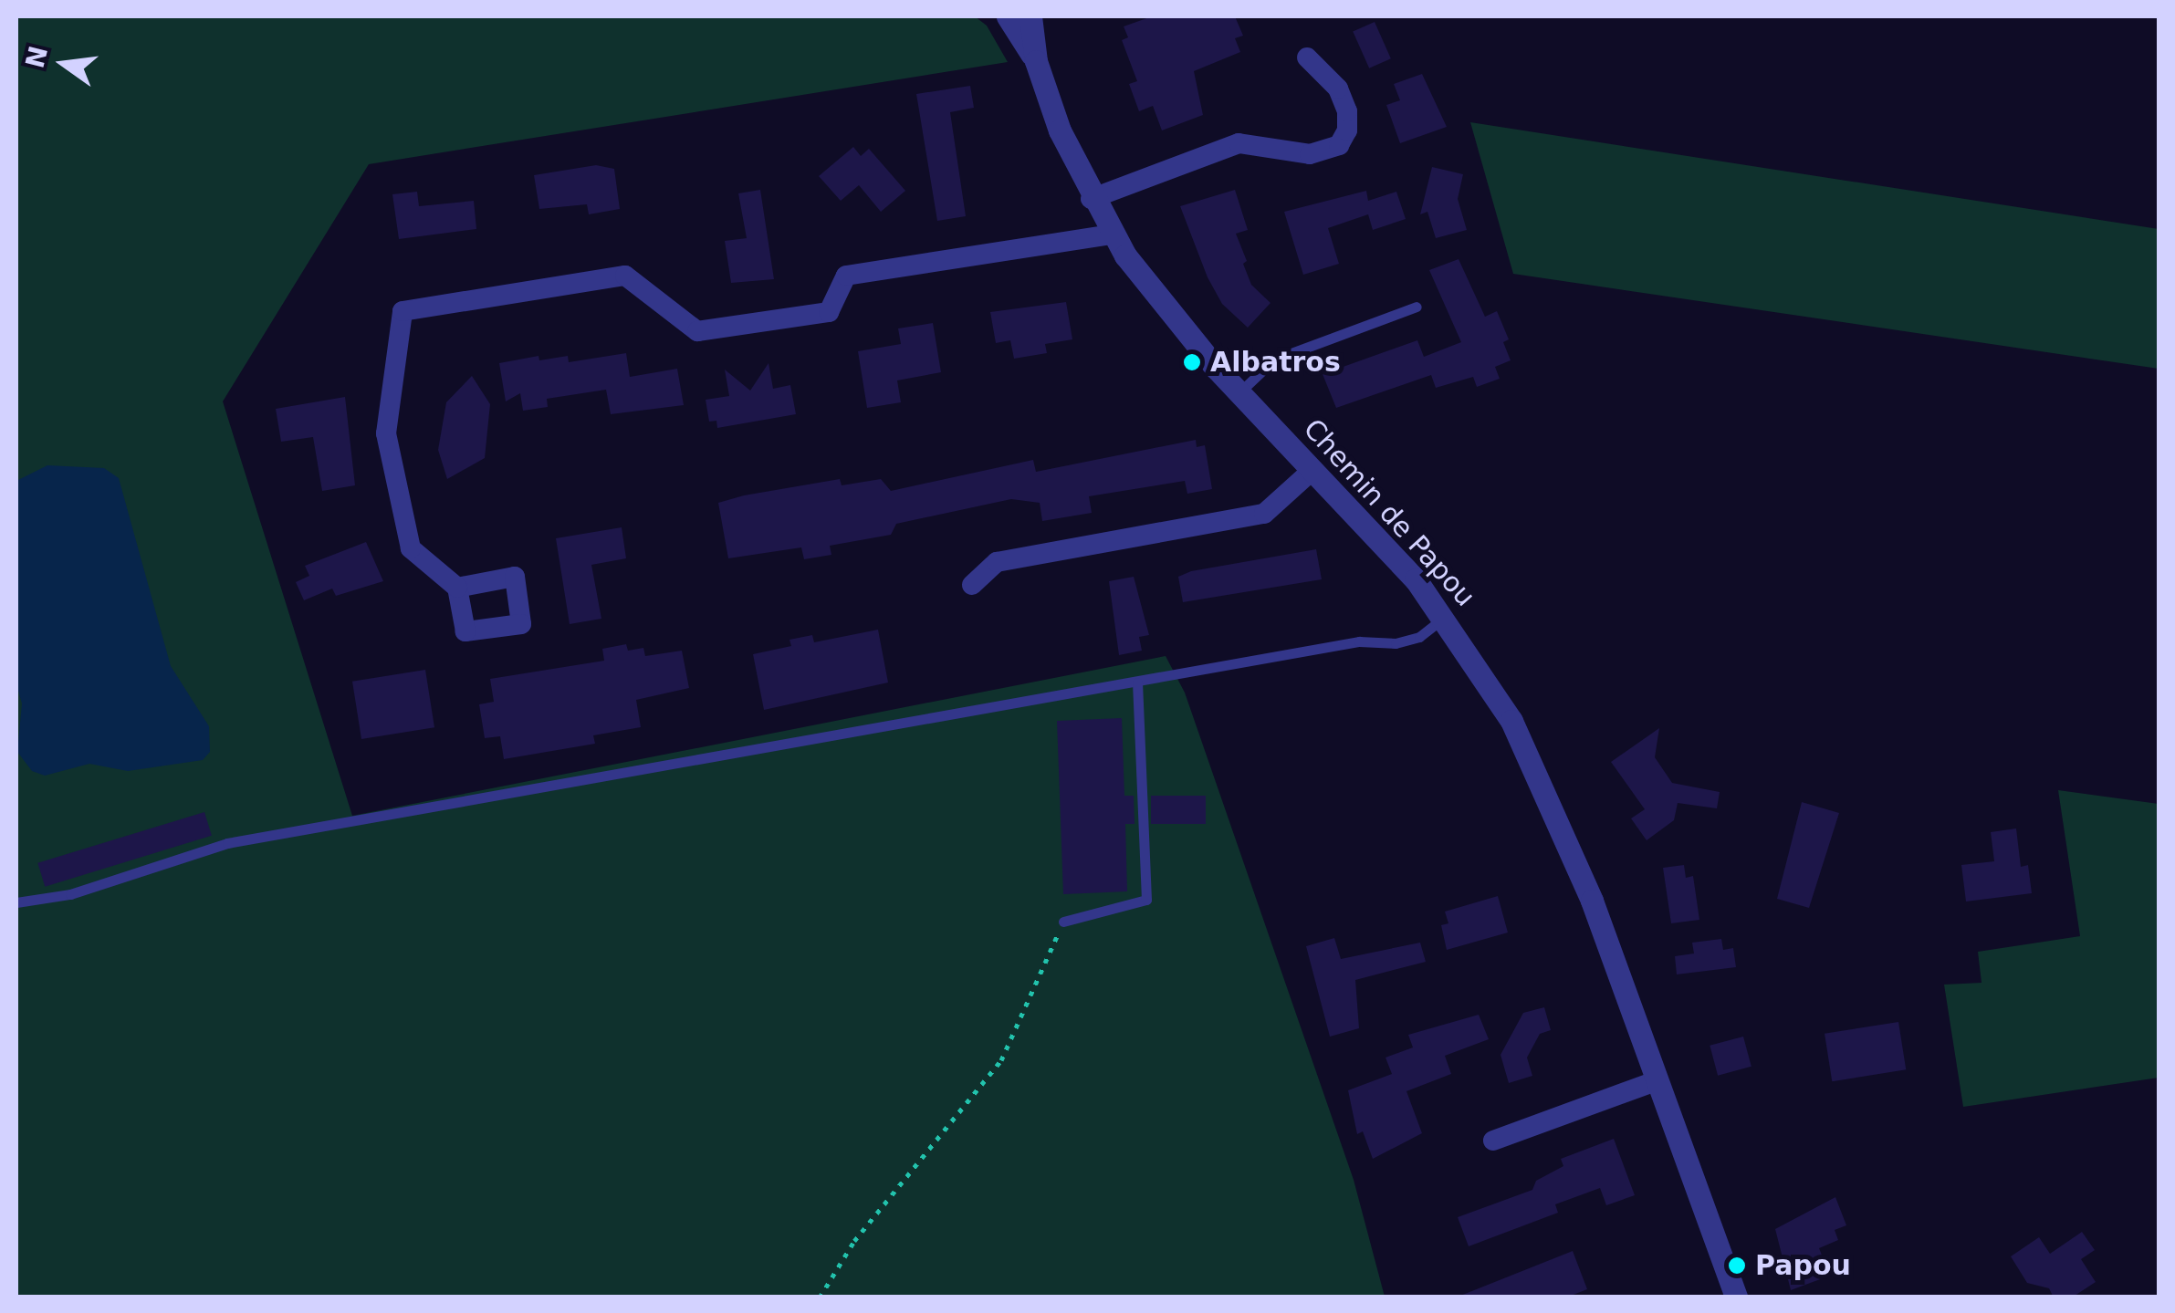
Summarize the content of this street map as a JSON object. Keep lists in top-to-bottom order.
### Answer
{
  "streets": {
    "street": ["Chemin de Papou"]
  },
  "places": ["Albatros", "Papou"],
  "north": "left"
}
